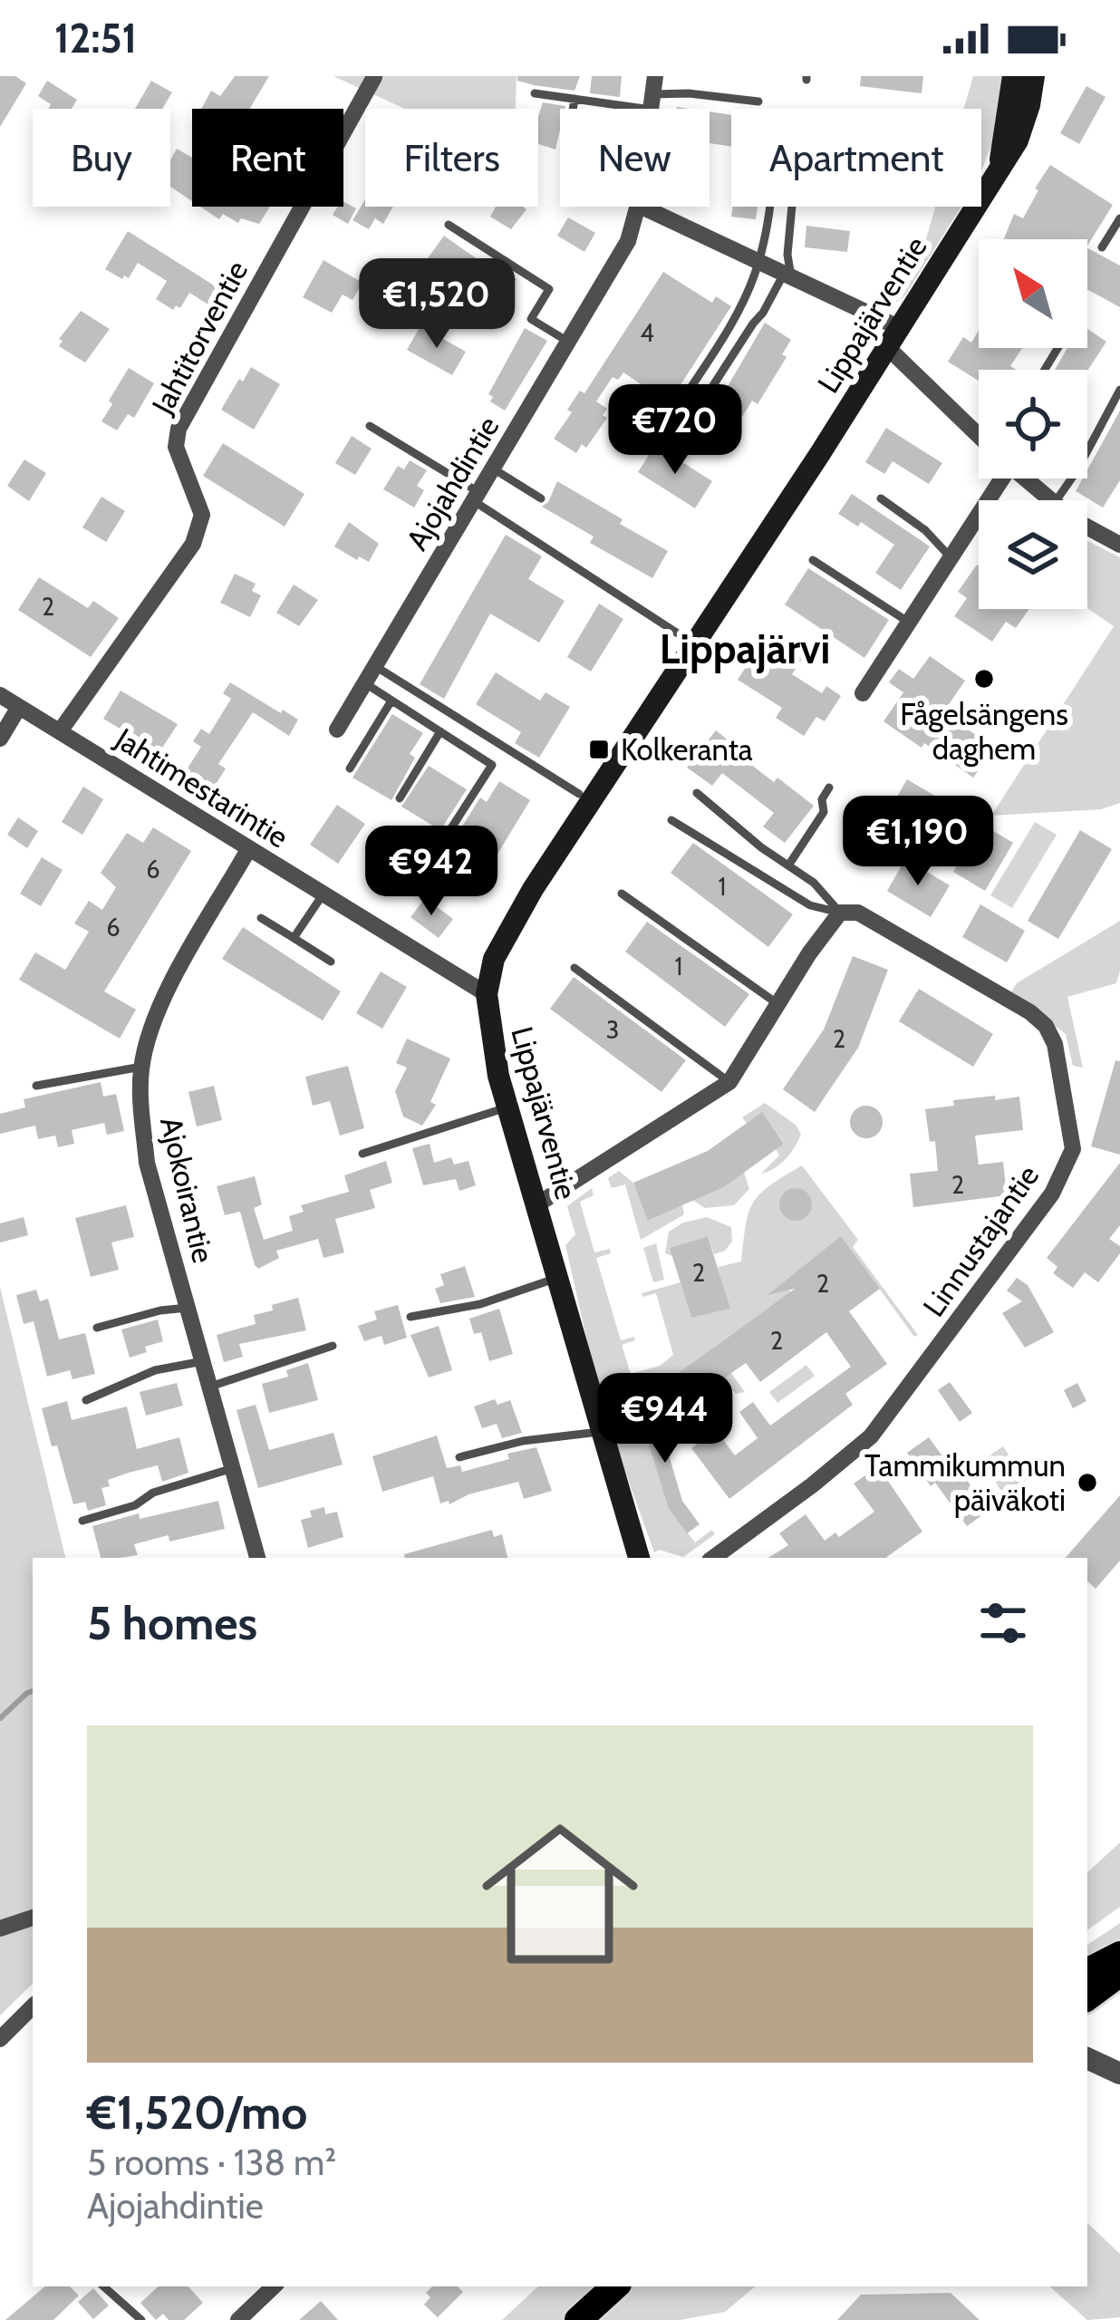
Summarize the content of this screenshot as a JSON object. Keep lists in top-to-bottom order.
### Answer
{
  "streets": {
    "main road": ["Lippajärventie"],
    "street": [
      "Jahtitorventie",
      "Ajojahdintie",
      "Jahtimestarintie",
      "Ajokoirantie",
      "Linnustajantie"
    ]
  },
  "crossings": [
    ["Lippajärventie", "Jahtimestarintie"],
    ["Jahtitorventie", "Jahtimestarintie"],
    ["Jahtimestarintie", "Ajokoirantie"]
  ],
  "districts": ["Lippajärvi"],
  "places": {
    "other": ["Fågelsängens daghem", "Tammikummun päiväkoti"],
    "transit": ["Kolkeranta"]
  },
  "house_numbers": [
    "4",
    "2",
    "6",
    "1",
    "6",
    "1",
    "3",
    "2",
    "2",
    "2",
    "2",
    "2"
  ],
  "north": "top left",
  "page": {
    "status": "12:51",
    "chip": [
      "Buy",
      "Rent",
      "Filters",
      "New",
      "Apartment"
    ],
    "price": [
      "€1,520",
      "€720",
      "€1,190",
      "€942",
      "€944"
    ],
    "heading": "5 homes",
    "list": [
      {
        "name": "€1,520/mo",
        "note": "5 rooms · 138 m² · Ajojahdintie"
      }
    ]
  }
}
